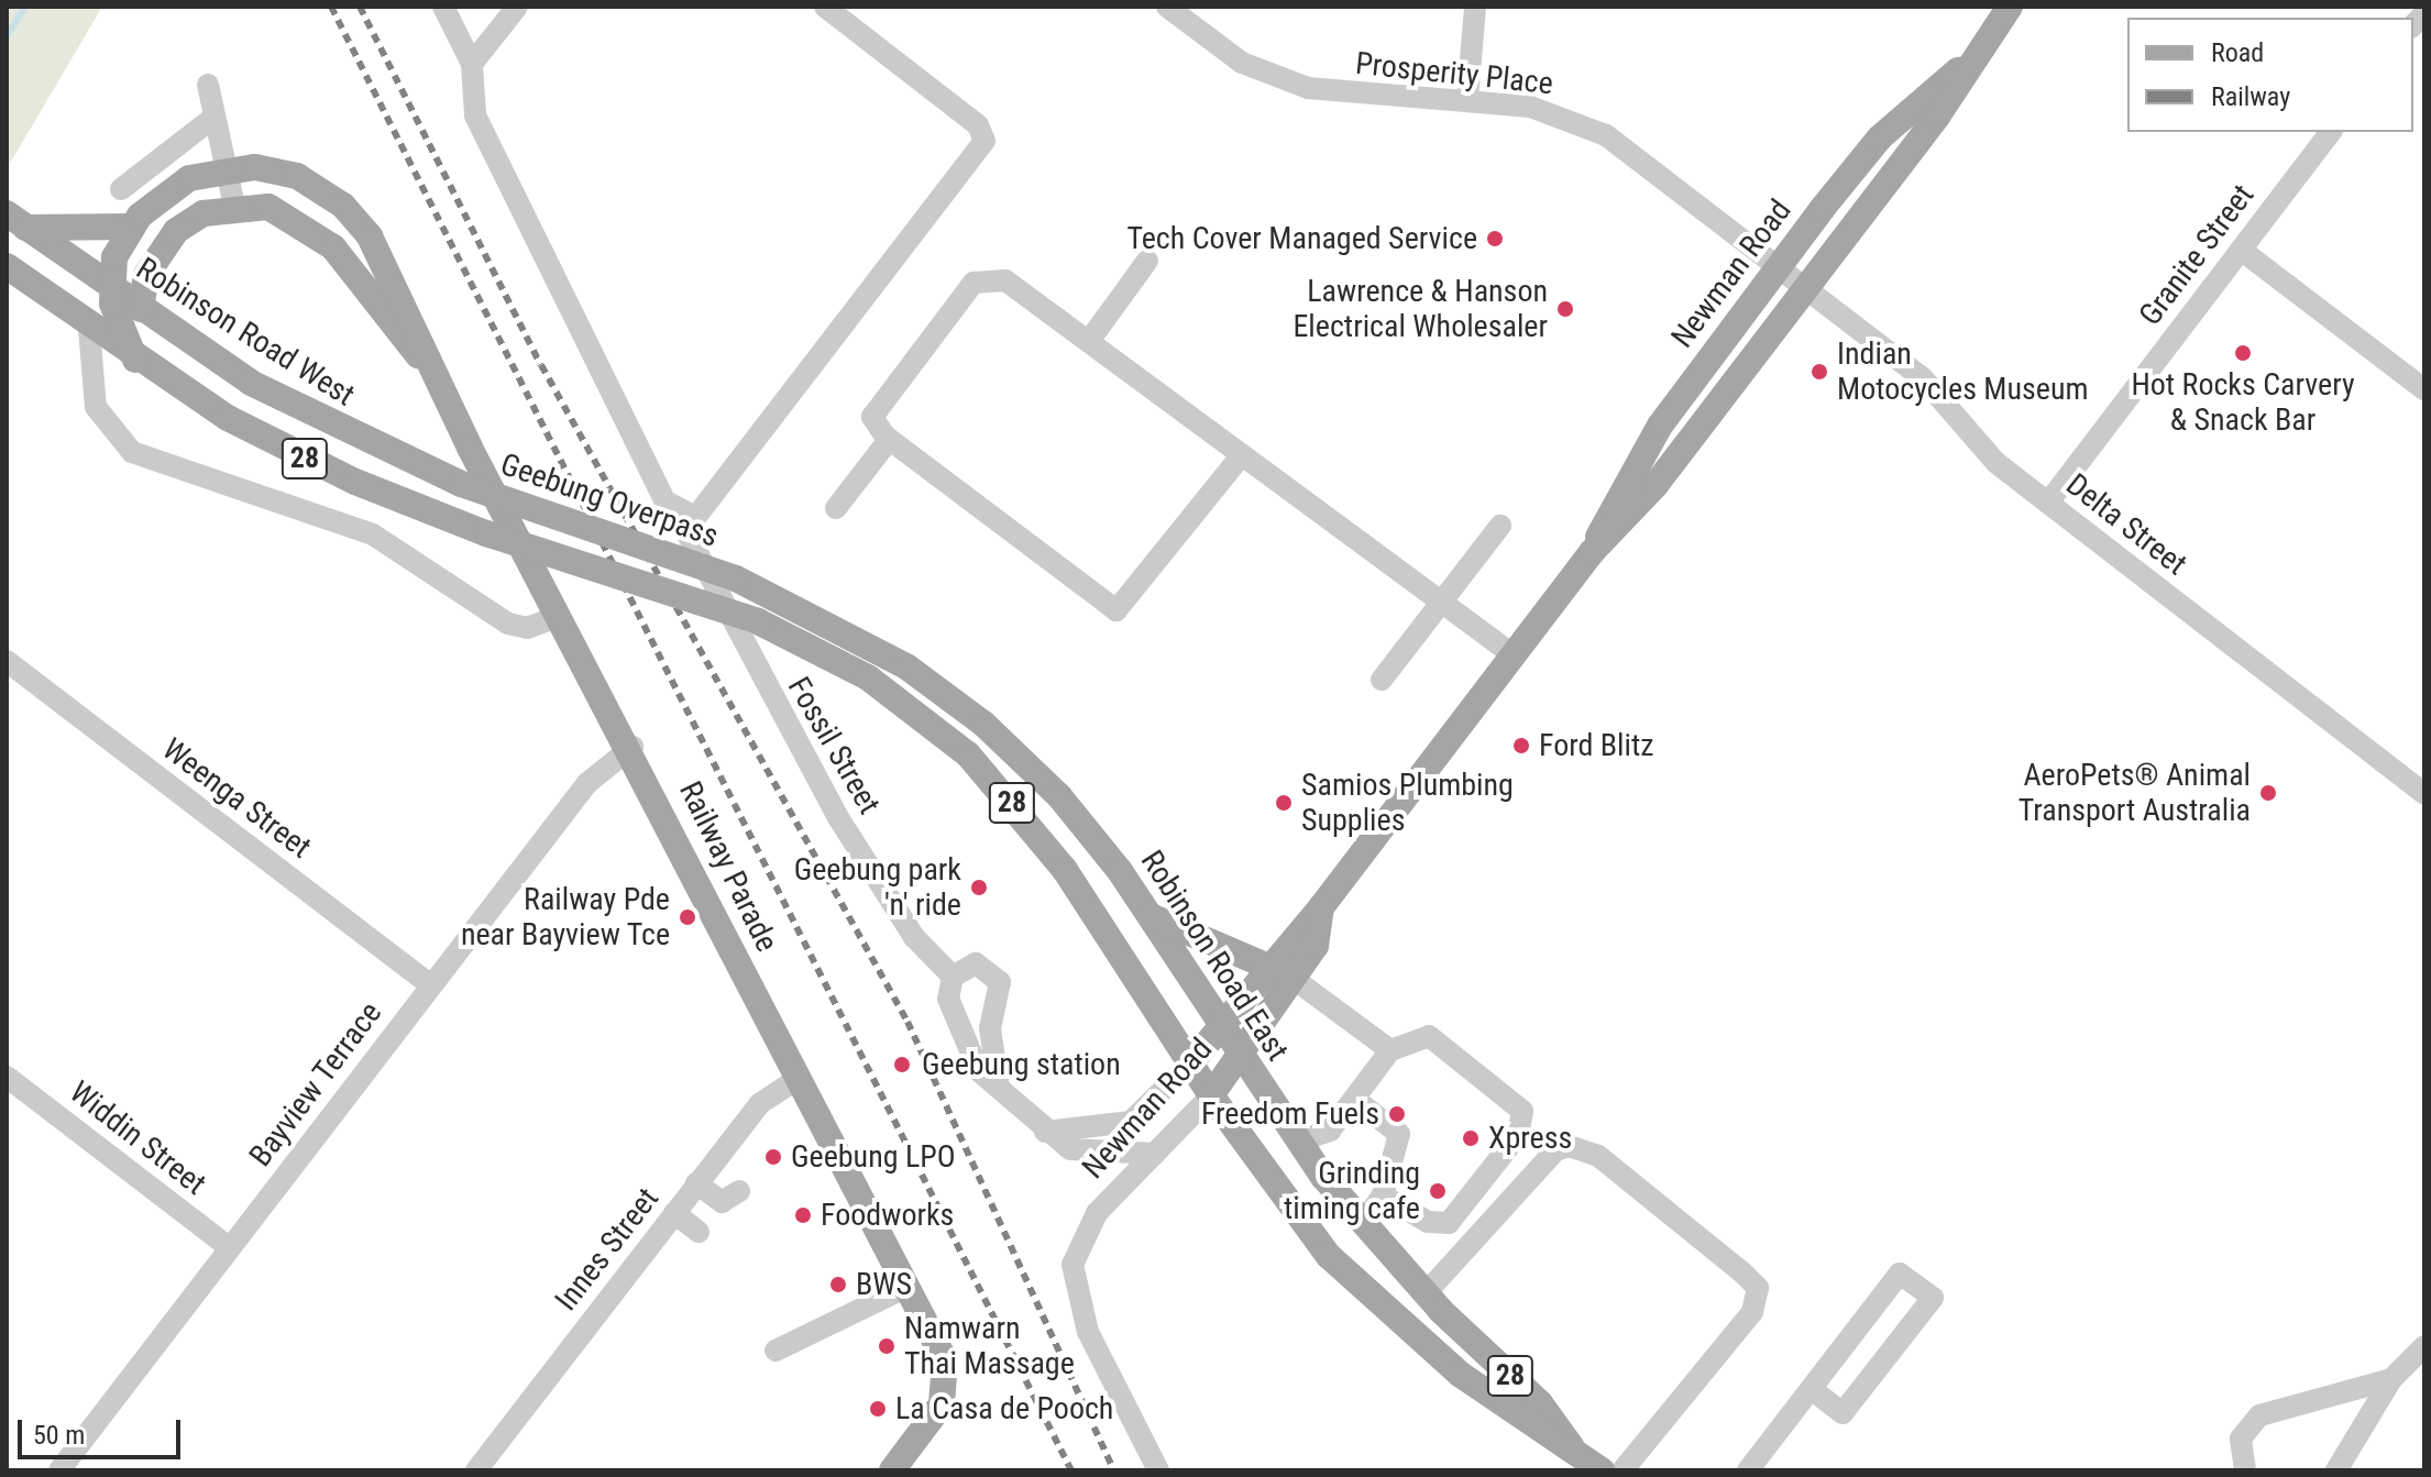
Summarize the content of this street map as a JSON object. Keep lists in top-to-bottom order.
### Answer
{
  "streets": {
    "main road": [
      "Newman Road",
      "Robinson Road West",
      "28",
      "Geebung Overpass",
      "Railway Parade",
      "Robinson Road East"
    ],
    "street": [
      "Prosperity Place",
      "Granite Street",
      "Delta Street",
      "Fossil Street",
      "Weenga Street",
      "Bayview Terrace",
      "Widdin Street",
      "Innes Street"
    ]
  },
  "crossings": [
    ["Prosperity Place", "Newman Road"],
    ["Prosperity Place", "Delta Street"],
    ["Granite Street", "Delta Street"],
    ["Newman Road", "Delta Street"],
    ["Newman Road", "Robinson Road East"],
    ["Robinson Road West", "Geebung Overpass"],
    ["Robinson Road West", "Railway Parade"],
    ["28", "Robinson Road East"],
    ["Geebung Overpass", "Robinson Road East"],
    ["Weenga Street", "Bayview Terrace"],
    ["Railway Parade", "Bayview Terrace"],
    ["Railway Parade", "Innes Street"],
    ["Bayview Terrace", "Widdin Street"]
  ],
  "places": [
    "Tech Cover Managed Service",
    "Lawrence & Hanson Electrical Wholesaler",
    "Hot Rocks Carvery & Snack Bar",
    "Indian Motocycles Museum",
    "Ford Blitz",
    "AeroPets® Animal Transport Australia",
    "Samios Plumbing Supplies",
    "Geebung park 'n' ride",
    "Railway Pde near Bayview Tce",
    "Geebung station",
    "Freedom Fuels",
    "Xpress",
    "Geebung LPO",
    "Grinding timing cafe",
    "Foodworks",
    "BWS",
    "Namwarn Thai Massage",
    "La Casa de Pooch"
  ],
  "legend": ["Road", "Railway"],
  "scale_bar": "50 m"
}
